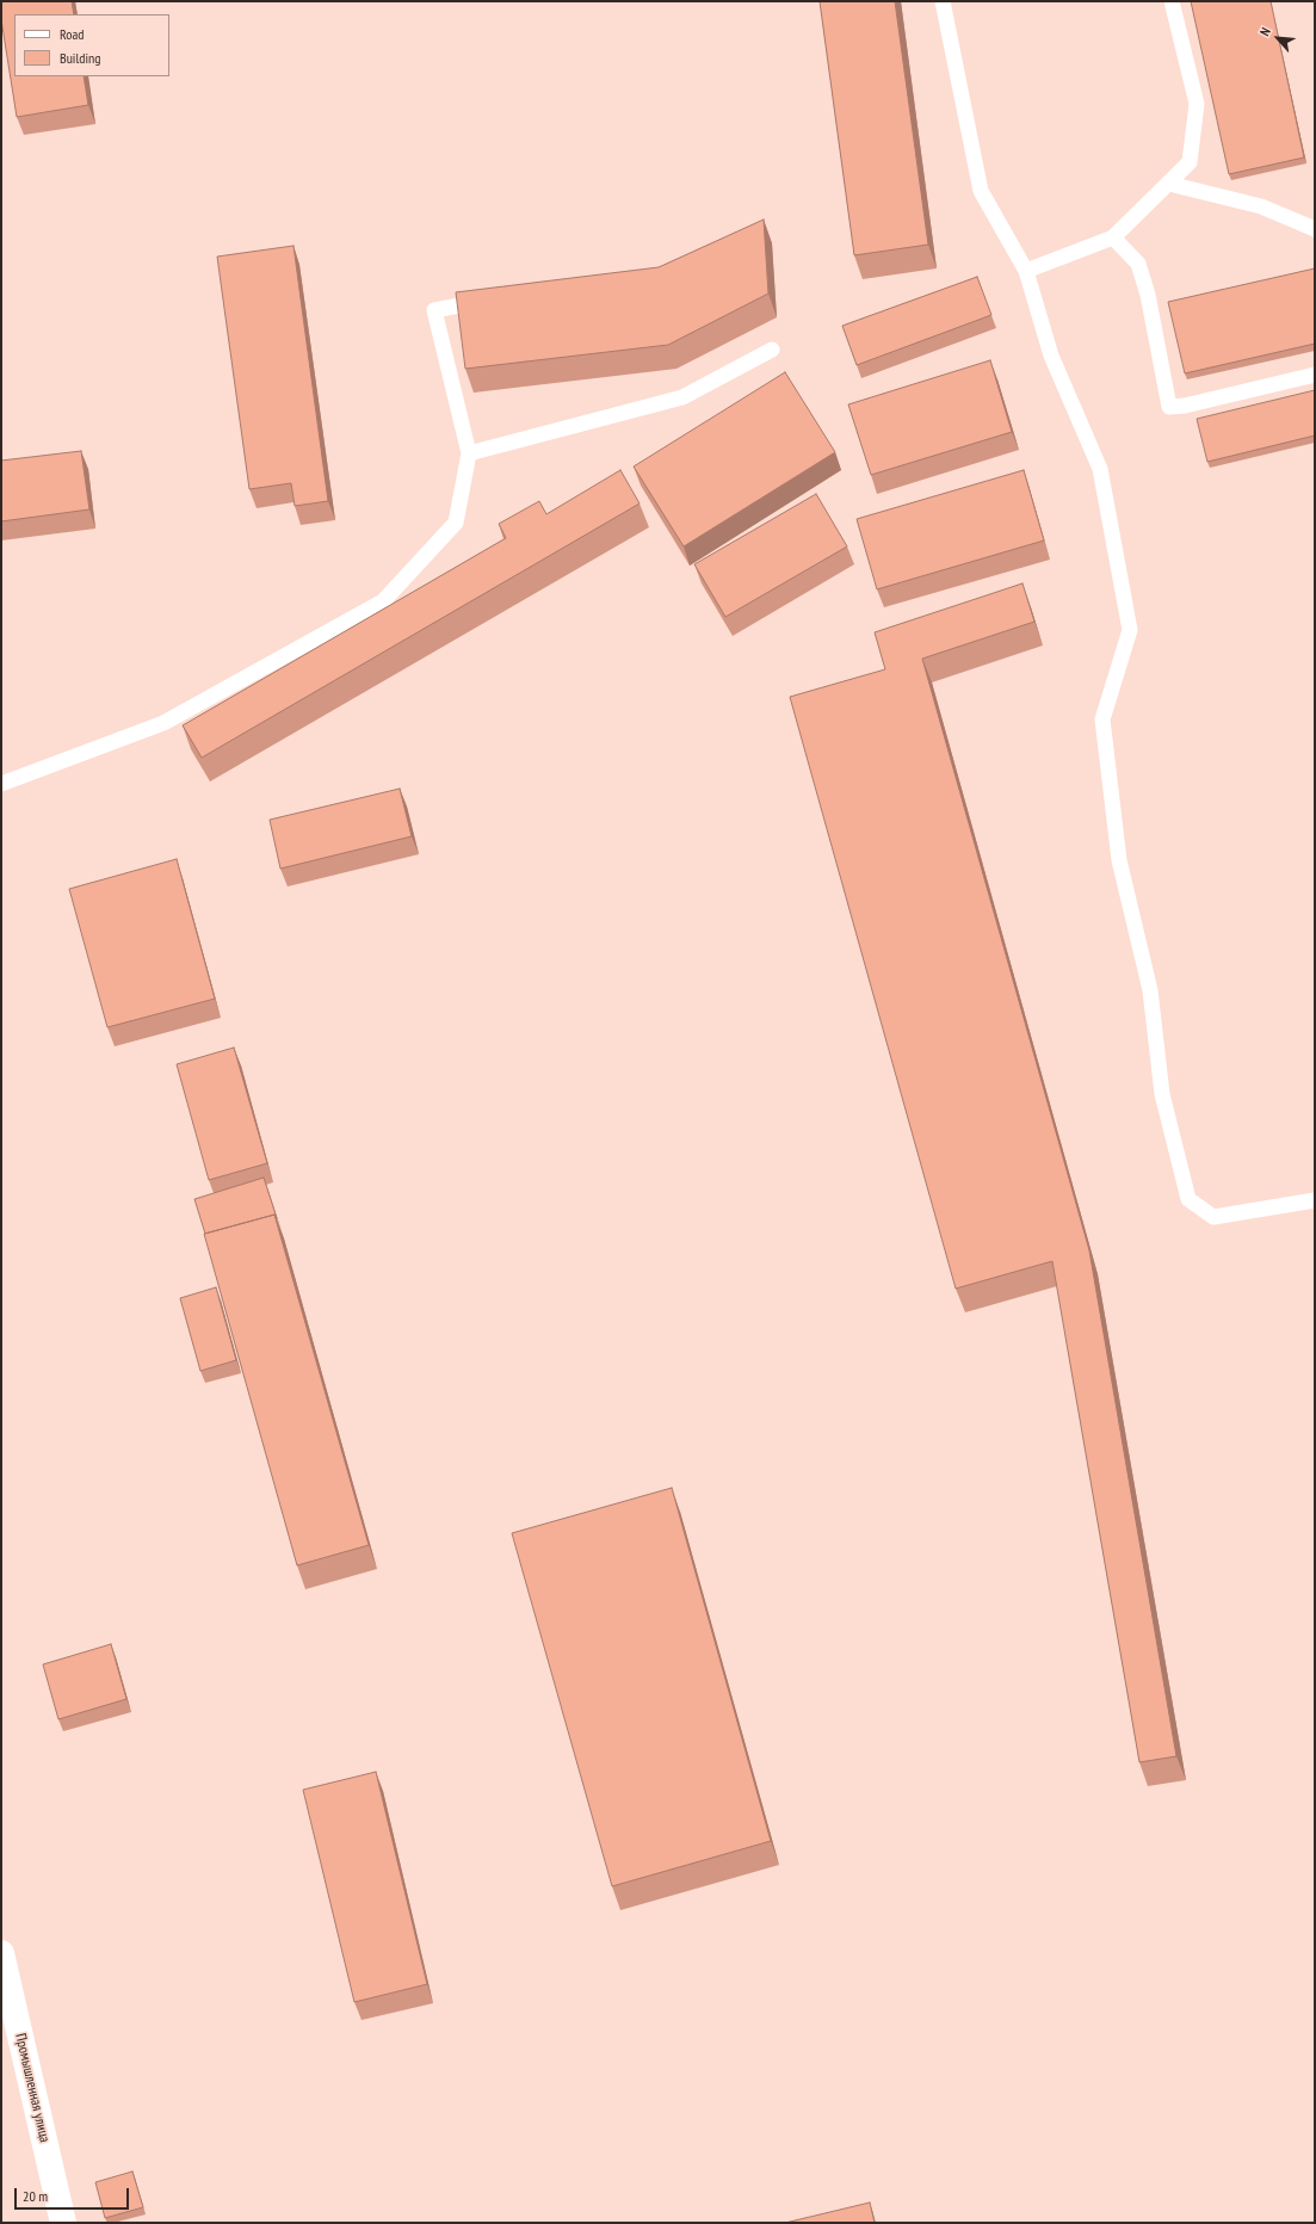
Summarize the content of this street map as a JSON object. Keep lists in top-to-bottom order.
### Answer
{
  "streets": {
    "street": ["Промышленная улица"]
  },
  "legend": ["Road", "Building"],
  "scale_bar": "20 m",
  "north": "top left"
}
